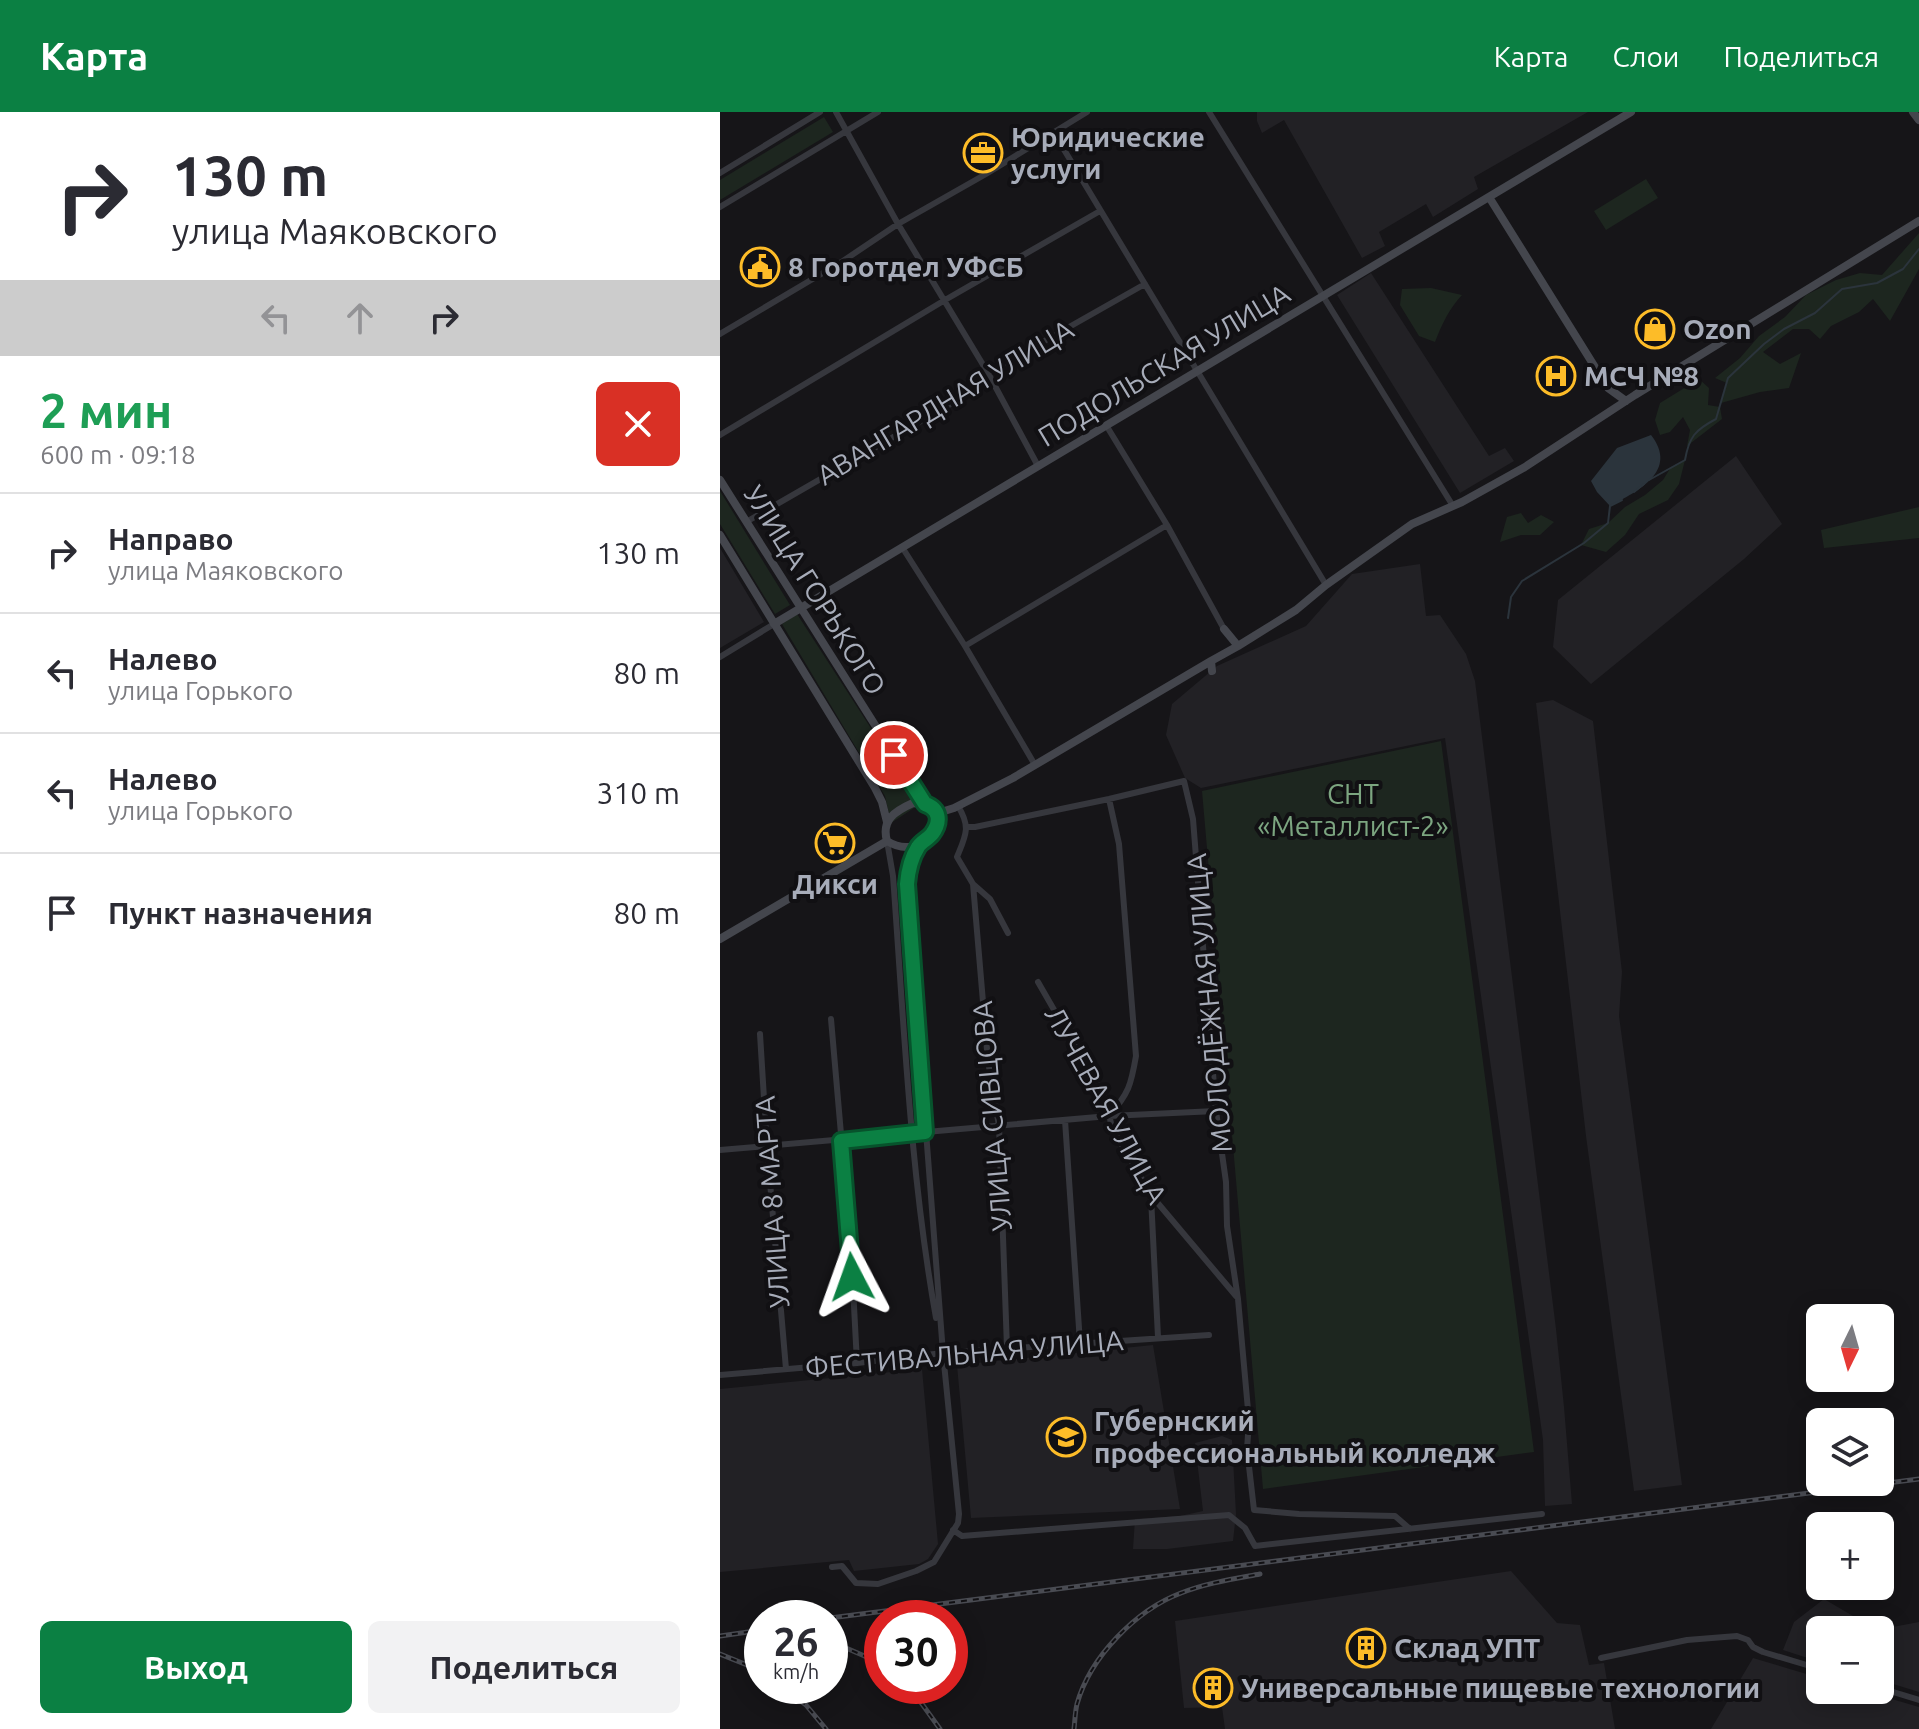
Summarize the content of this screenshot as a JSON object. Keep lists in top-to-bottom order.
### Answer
{
  "streets": {
    "street": [
      "ПОДОЛЬСКАЯ УЛИЦА",
      "АВАНГАРДНАЯ УЛИЦА",
      "УЛИЦА ГОРЬКОГО",
      "МОЛОДЁЖНАЯ УЛИЦА",
      "ЛУЧЕВАЯ УЛИЦА",
      "УЛИЦА СИВЦОВА",
      "УЛИЦА 8 МАРТА",
      "ФЕСТИВАЛЬНАЯ УЛИЦА"
    ]
  },
  "crossings": [
    ["ПОДОЛЬСКАЯ УЛИЦА", "УЛИЦА ГОРЬКОГО"],
    ["АВАНГАРДНАЯ УЛИЦА", "УЛИЦА ГОРЬКОГО"],
    ["МОЛОДЁЖНАЯ УЛИЦА", "ЛУЧЕВАЯ УЛИЦА"],
    ["УЛИЦА СИВЦОВА", "ФЕСТИВАЛЬНАЯ УЛИЦА"],
    ["УЛИЦА 8 МАРТА", "ФЕСТИВАЛЬНАЯ УЛИЦА"]
  ],
  "parks": ["СНТ «Металлист-2»"],
  "places": {
    "office": ["Юридические услуги"],
    "public building": ["8 Горотдел УФСБ"],
    "shop": ["Ozon"],
    "hospital": ["МСЧ №8"],
    "supermarket": ["Дикси"],
    "school or university": ["Губернский профессиональный колледж"],
    "building": ["Склад УПТ", "Универсальные пищевые технологии"]
  },
  "north": "bottom",
  "page": {
    "header": "Карта",
    "nav": ["Карта", "Слои", "Поделиться"],
    "turn": ["130 m", "улица Маяковского"],
    "heading": ["2 мин", "600 m · 09:18"],
    "list": [
      {
        "name": "Направо",
        "note": "улица Маяковского",
        "value": "130 m"
      },
      {
        "name": "Налево",
        "note": "улица Горького",
        "value": "80 m"
      },
      {
        "name": "Налево",
        "note": "улица Горького",
        "value": "310 m"
      },
      {
        "name": "Пункт назначения",
        "value": "80 m"
      }
    ],
    "map_buttons": ["+", "−"],
    "speed": "26 km/h",
    "limit": "30",
    "buttons": ["Выход", "Поделиться"]
  }
}
